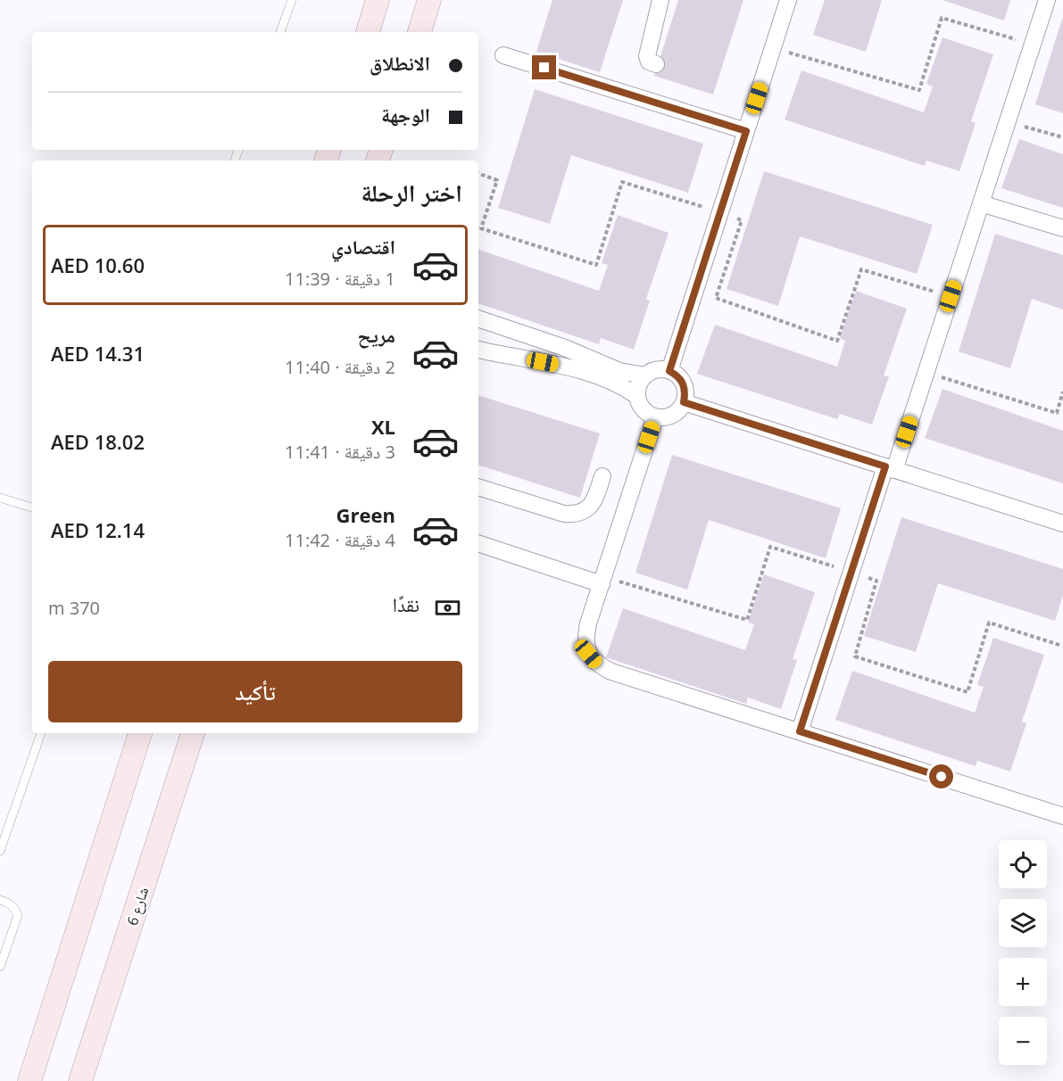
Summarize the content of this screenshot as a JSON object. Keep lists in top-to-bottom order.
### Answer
{
  "streets": {
    "main road": ["شارع 6"]
  },
  "page": {
    "banner": ["الانطلاق", "الوجهة"],
    "heading": "اختر الرحلة",
    "list": [
      {
        "name": "اقتصادي",
        "note": "1 دقيقة · 11:39",
        "value": "AED 10.60"
      },
      {
        "name": "مريح",
        "note": "2 دقيقة · 11:40",
        "value": "AED 14.31"
      },
      {
        "name": "XL",
        "note": "3 دقيقة · 11:41",
        "value": "AED 18.02"
      },
      {
        "name": "Green",
        "note": "4 دقيقة · 11:42",
        "value": "AED 12.14"
      }
    ],
    "pay": ["نقدًا", "370 m"],
    "buttons": "تأكيد",
    "map_buttons": ["+", "−"]
  }
}
